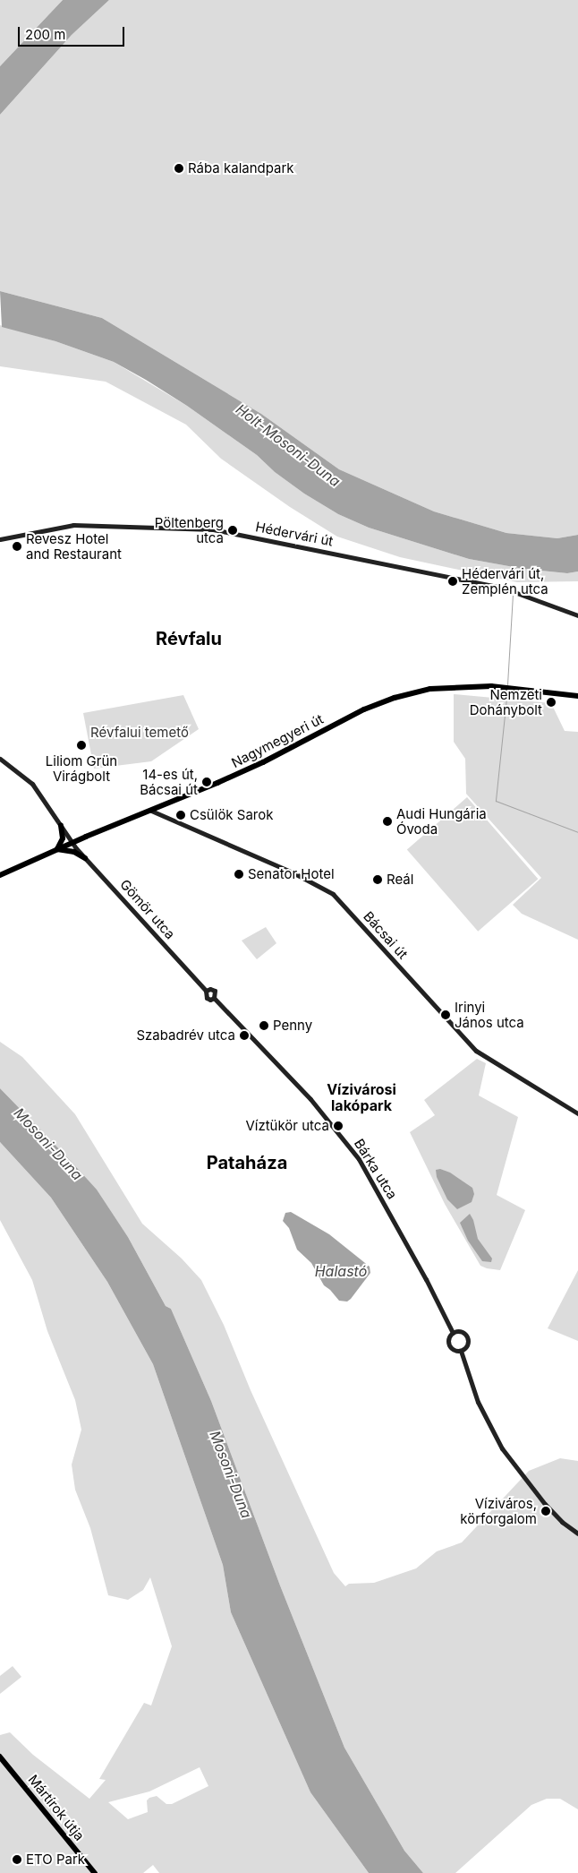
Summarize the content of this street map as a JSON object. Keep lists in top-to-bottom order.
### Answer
{
  "streets": {
    "main road": ["Nagymegyeri út", "Mártírok útja"],
    "street": [
      "Hédervári út",
      "Gömör utca",
      "Bácsai út",
      "Bárka utca"
    ]
  },
  "crossings": [
    ["Nagymegyeri út", "Gömör utca"],
    ["Nagymegyeri út", "Bácsai út"],
    ["Gömör utca", "Bárka utca"]
  ],
  "districts": ["Révfalu", "Vízivárosi lakópark", "Pataháza"],
  "water": ["Holt-Mosoni-Duna", "Mosoni-Duna", "Halastó"],
  "parks": ["Révfalui temető"],
  "places": [
    "Rába kalandpark",
    "Pöltenberg utca",
    "Revesz Hotel and Restaurant",
    "Hédervári út, Zemplén utca",
    "Nemzeti Dohánybolt",
    "Liliom Grün Virágbolt",
    "14-es út, Bácsai út",
    "Csülök Sarok",
    "Audi Hungária Óvoda",
    "Senator Hotel",
    "Reál",
    "Irinyi János utca",
    "Penny",
    "Szabadrév utca",
    "Víztükör utca",
    "Víziváros, körforgalom",
    "ETO Park"
  ],
  "scale_bar": "200 m"
}
